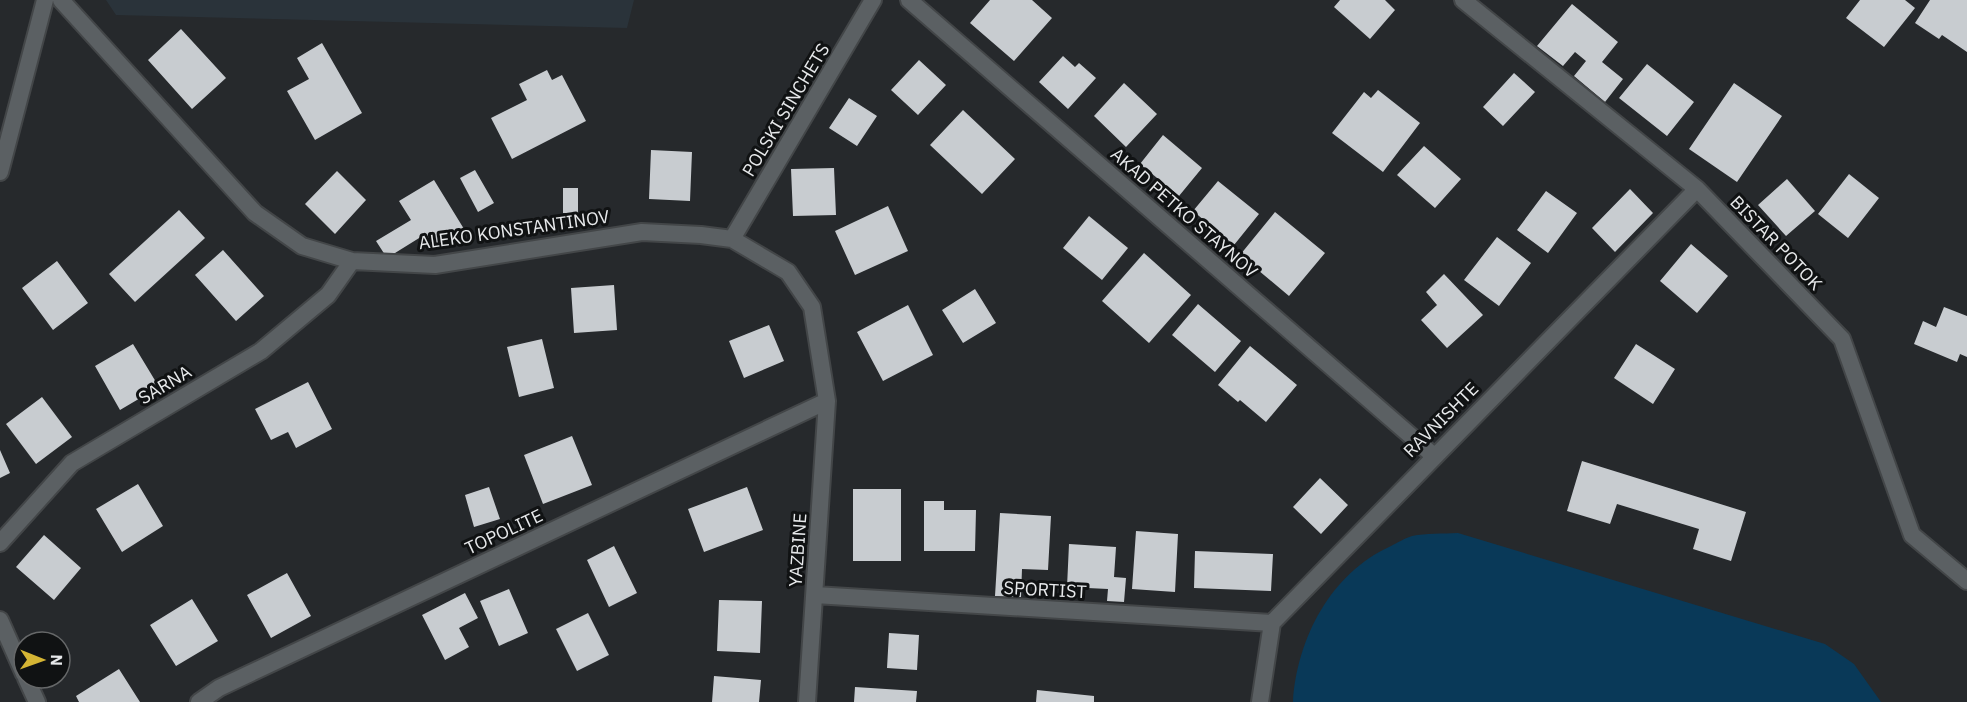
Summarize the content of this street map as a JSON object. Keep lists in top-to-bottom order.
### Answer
{
  "streets": {
    "street": [
      "POLSKI SINCHETS",
      "AKAD PETKO STAYNOV",
      "ALEKO KONSTANTINOV",
      "BISTAR POTOK",
      "SARNA",
      "RAVNISHTE",
      "TOPOLITE",
      "YAZBINE",
      "SPORTIST"
    ]
  },
  "crossings": [
    ["POLSKI SINCHETS", "ALEKO KONSTANTINOV"],
    ["AKAD PETKO STAYNOV", "RAVNISHTE"],
    ["ALEKO KONSTANTINOV", "SARNA"],
    ["ALEKO KONSTANTINOV", "TOPOLITE"],
    ["ALEKO KONSTANTINOV", "YAZBINE"],
    ["BISTAR POTOK", "RAVNISHTE"],
    ["RAVNISHTE", "SPORTIST"],
    ["TOPOLITE", "YAZBINE"],
    ["YAZBINE", "SPORTIST"]
  ],
  "north": "right"
}
